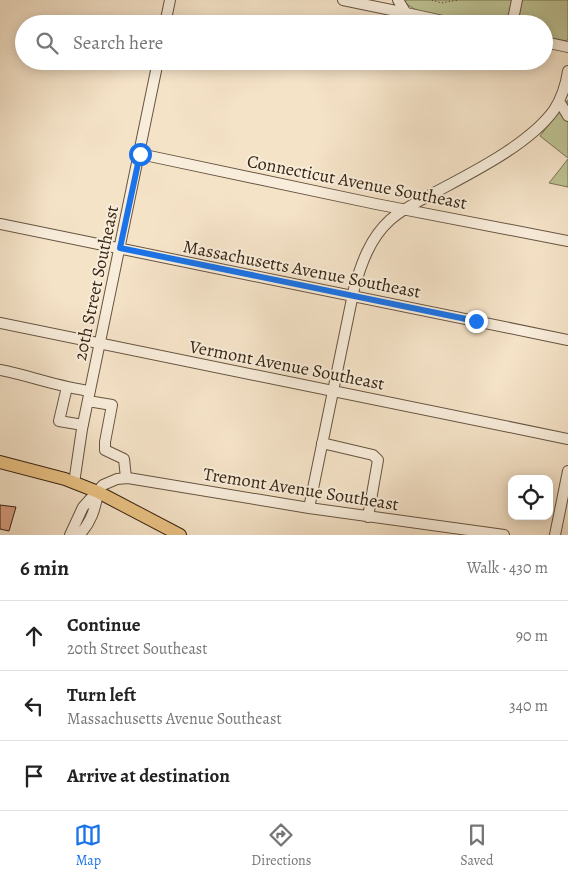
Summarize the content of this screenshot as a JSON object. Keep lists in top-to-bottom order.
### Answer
{
  "streets": {
    "street": [
      "Connecticut Avenue Southeast",
      "Massachusetts Avenue Southeast",
      "20th Street Southeast",
      "Vermont Avenue Southeast",
      "Tremont Avenue Southeast"
    ]
  },
  "crossings": [
    ["Connecticut Avenue Southeast", "20th Street Southeast"],
    ["Massachusetts Avenue Southeast", "20th Street Southeast"],
    ["20th Street Southeast", "Vermont Avenue Southeast"]
  ],
  "page": {
    "search": "Search here",
    "heading": ["6 min", "Walk · 430 m"],
    "list": [
      ["Continue", "20th Street Southeast", "90 m"],
      ["Turn left", "Massachusetts Avenue Southeast", "340 m"],
      "Arrive at destination"
    ],
    "nav": ["Map", "Directions", "Saved"]
  }
}
